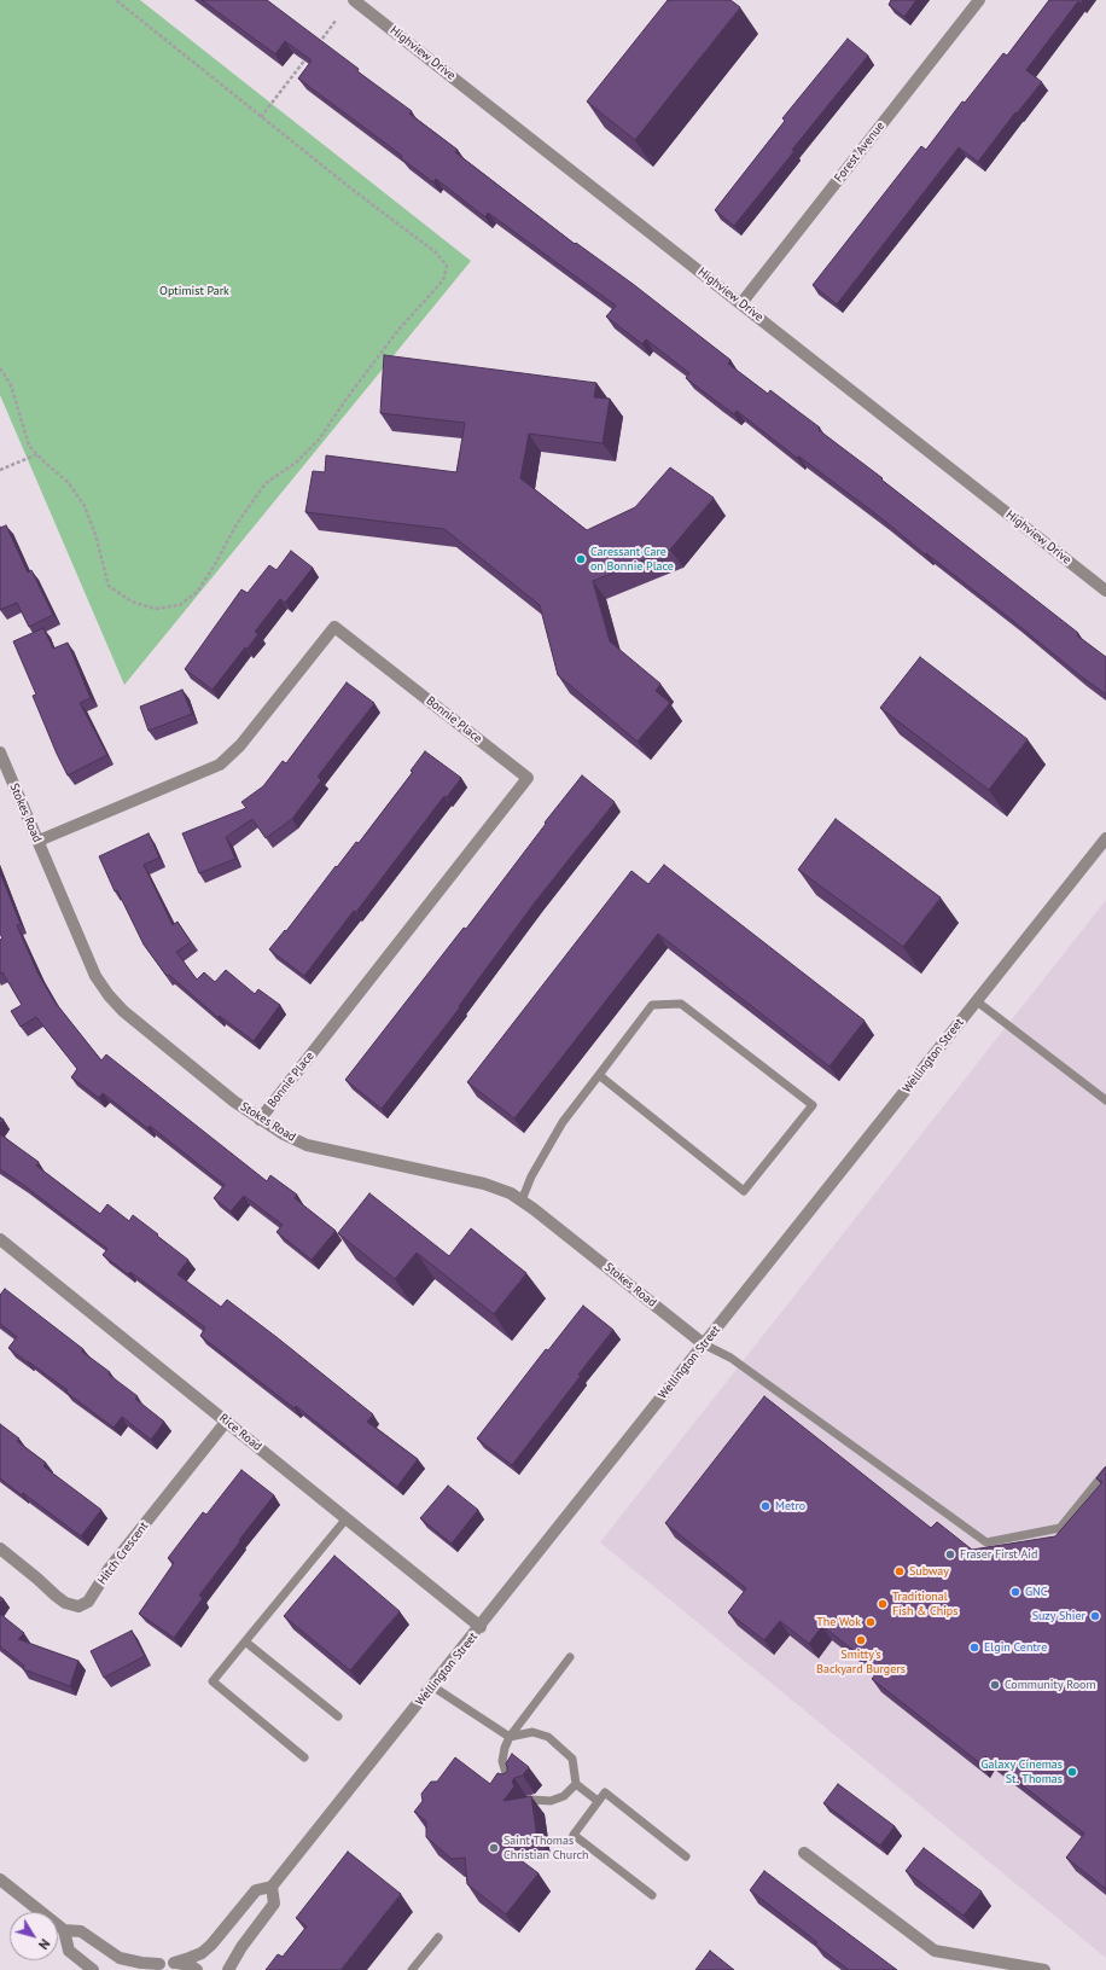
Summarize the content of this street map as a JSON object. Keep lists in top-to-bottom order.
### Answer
{
  "streets": {
    "street": [
      "Highview Drive",
      "Forest Avenue",
      "Bonnie Place",
      "Stokes Road",
      "Wellington Street",
      "Rice Road",
      "Hitch Crescent"
    ]
  },
  "crossings": [
    ["Highview Drive", "Forest Avenue"],
    ["Bonnie Place", "Stokes Road"],
    ["Stokes Road", "Wellington Street"],
    ["Wellington Street", "Rice Road"],
    ["Rice Road", "Hitch Crescent"]
  ],
  "parks": ["Optimist Park"],
  "places": [
    "Caressant Care on Bonnie Place",
    "Metro",
    "Fraser First Aid",
    "Subway",
    "GNC",
    "Traditional Fish & Chips",
    "Suzy Shier",
    "The Wok",
    "Smitty's Backyard Burgers",
    "Elgin Centre",
    "Community Room",
    "Galaxy Cinemas St. Thomas",
    "Saint Thomas Christian Church"
  ],
  "north": "bottom right"
}
